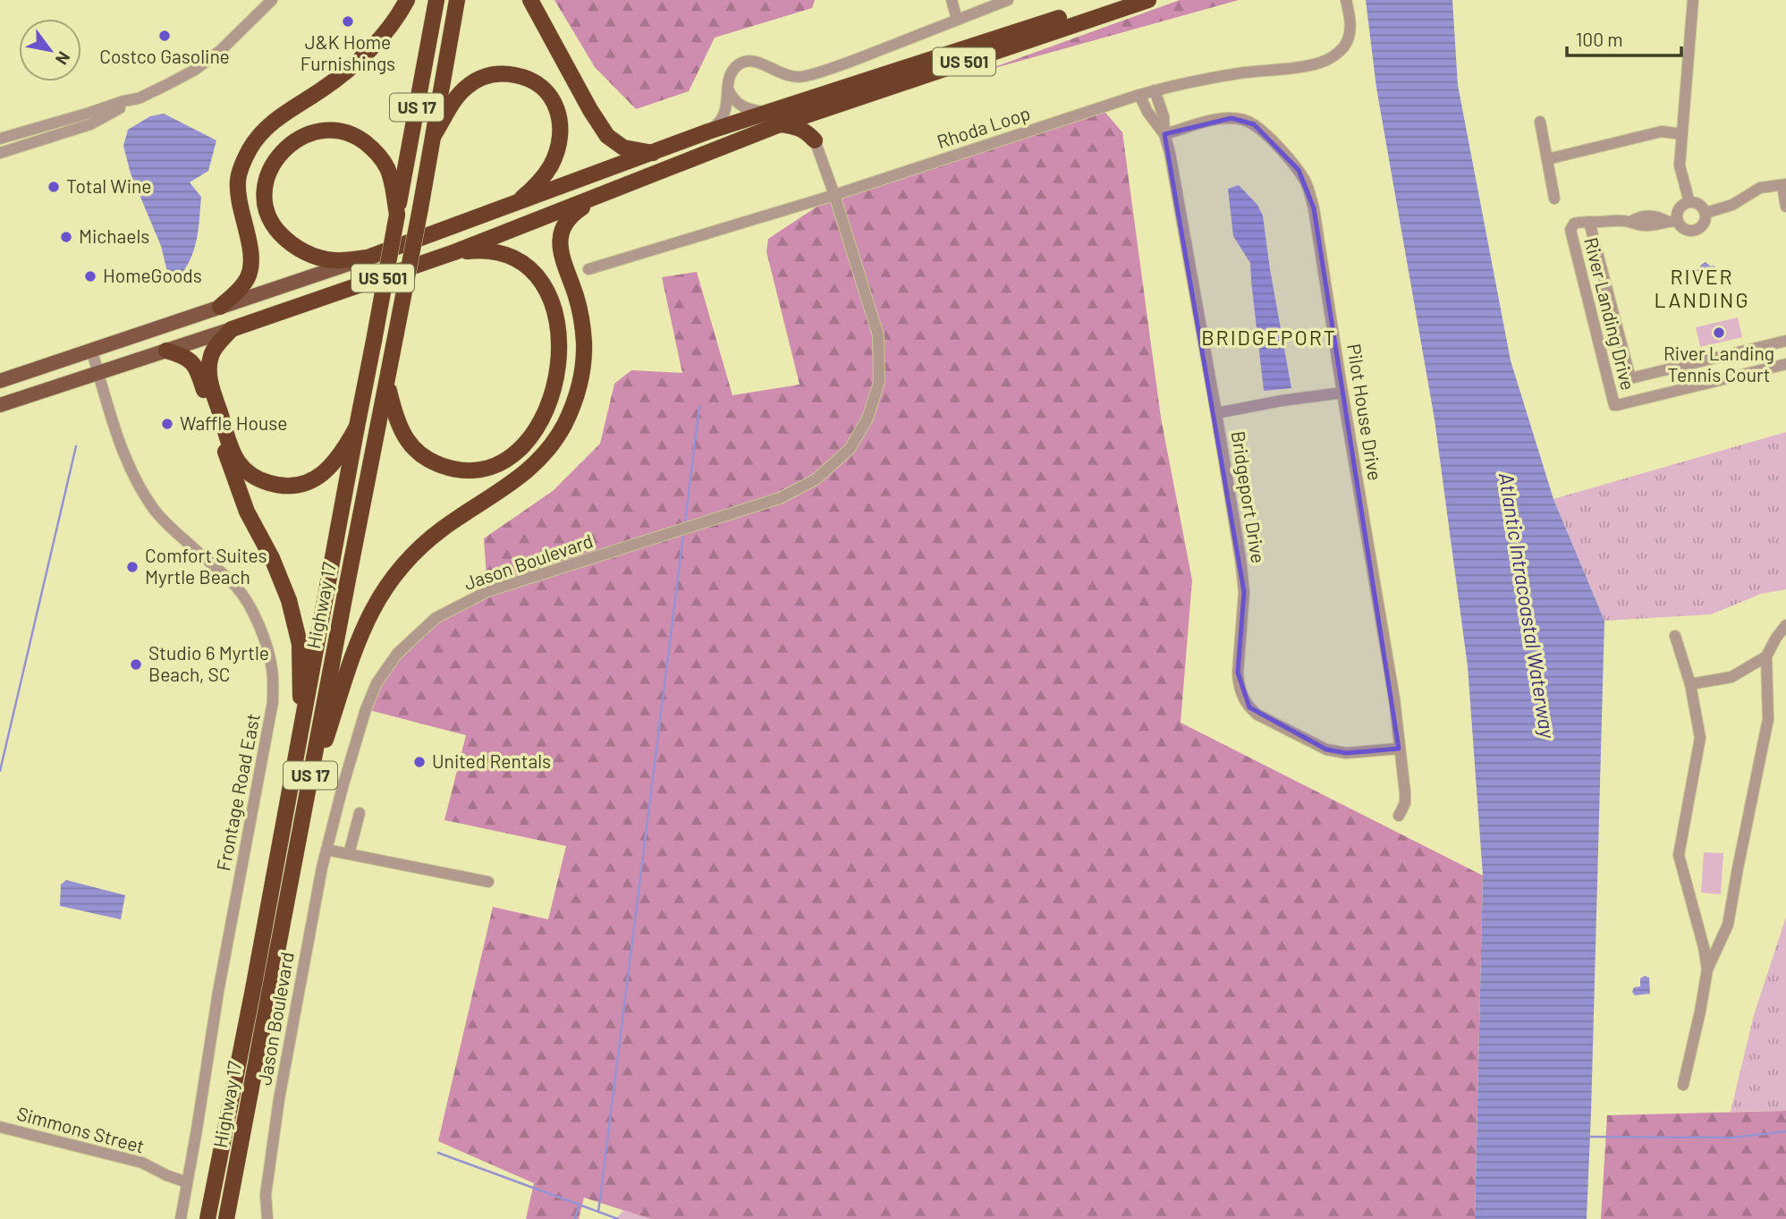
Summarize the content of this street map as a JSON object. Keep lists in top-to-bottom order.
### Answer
{
  "streets": {
    "highway": ["US 501", "US 17", "Highway 17"],
    "street": [
      "Rhoda Loop",
      "River Landing Drive",
      "Pilot House Drive",
      "Bridgeport Drive",
      "Jason Boulevard",
      "Frontage Road East",
      "Simmons Street"
    ]
  },
  "crossings": [
    ["US 501", "Frontage Road East"],
    ["Rhoda Loop", "Bridgeport Drive"],
    ["Rhoda Loop", "Jason Boulevard"],
    ["Pilot House Drive", "Bridgeport Drive"],
    ["Frontage Road East", "Simmons Street"]
  ],
  "districts": ["RIVER LANDING", "BRIDGEPORT"],
  "water": ["Atlantic Intracoastal Waterway"],
  "places": [
    "J&K Home Furnishings",
    "Costco Gasoline",
    "Total Wine",
    "Michaels",
    "HomeGoods",
    "River Landing Tennis Court",
    "Waffle House",
    "Comfort Suites Myrtle Beach",
    "Studio 6 Myrtle Beach, SC",
    "United Rentals"
  ],
  "scale_bar": "100 m",
  "north": "bottom right"
}
